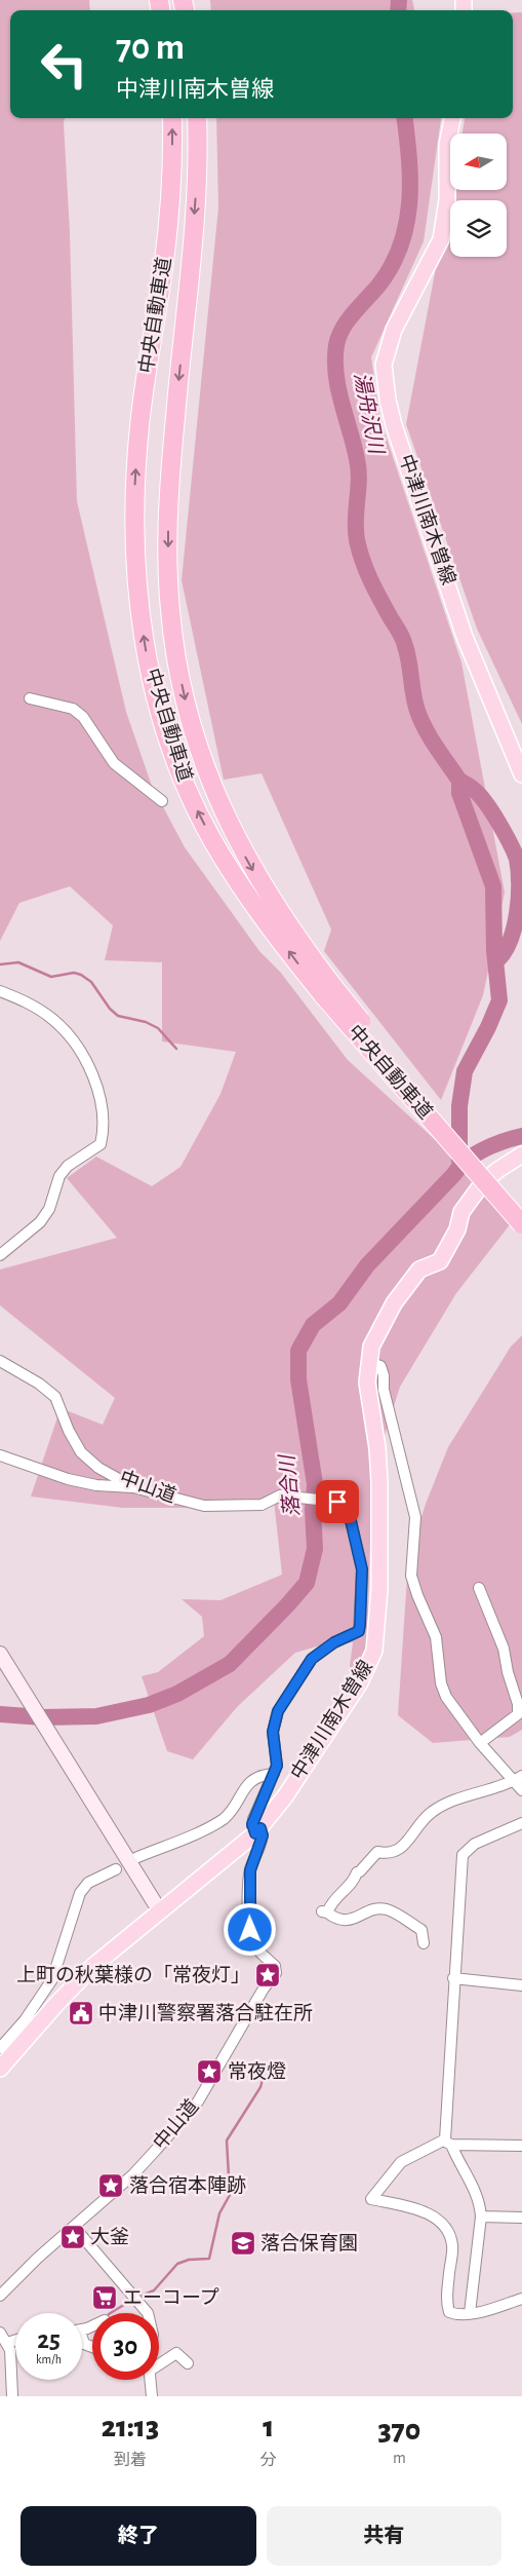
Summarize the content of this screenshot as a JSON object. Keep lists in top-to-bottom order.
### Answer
{
  "streets": {
    "highway": ["中央自動車道"],
    "main road": ["中津川南木曽線"],
    "street": ["中山道"]
  },
  "crossings": [
    ["中津川南木曽線", "中山道"]
  ],
  "water": ["湯舟沢川", "落合川"],
  "places": {
    "place": [
      "上町の秋葉様の「常夜灯」",
      "常夜燈",
      "落合宿本陣跡",
      "大釜"
    ],
    "public building": ["中津川警察署落合駐在所"],
    "school or university": ["落合保育園"],
    "supermarket": ["エーコープ"]
  },
  "north": "left",
  "page": {
    "turn": ["70 m", "中津川南木曽線"],
    "speed": "25 km/h",
    "limit": "30",
    "eta": [
      "21:13",
      "到着",
      "1",
      "分",
      "370",
      "m"
    ],
    "buttons": ["終了", "共有"]
  }
}
